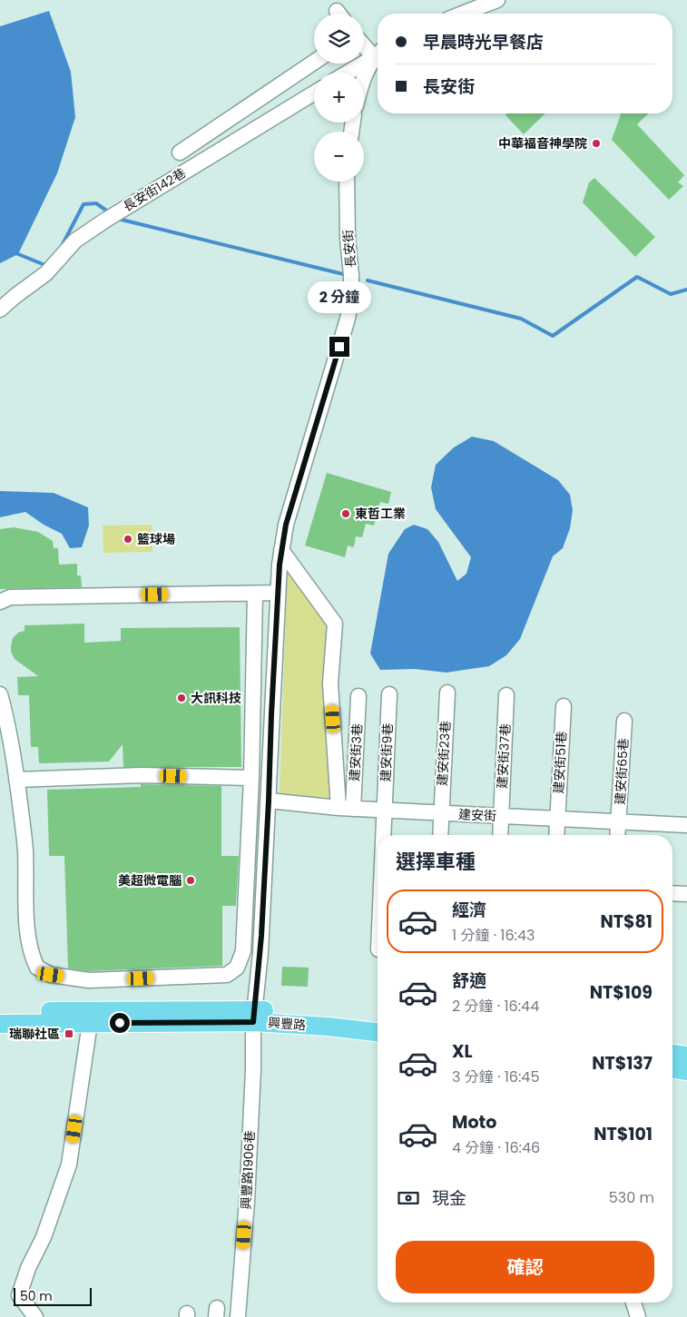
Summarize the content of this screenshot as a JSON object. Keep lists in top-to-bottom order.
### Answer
{
  "streets": {
    "main road": ["興豐路"],
    "street": [
      "長安街142巷",
      "長安街",
      "建安街3巷",
      "建安街9巷",
      "建安街23巷",
      "建安街37巷",
      "建安街51巷",
      "建安街65巷",
      "建安街",
      "興豐路1906巷"
    ]
  },
  "crossings": [
    ["長安街", "建安街"],
    ["長安街", "興豐路"],
    ["長安街", "興豐路1906巷"],
    ["建安街3巷", "建安街"],
    ["建安街9巷", "建安街"],
    ["建安街23巷", "建安街"],
    ["建安街37巷", "建安街"],
    ["建安街51巷", "建安街"],
    ["建安街65巷", "建安街"],
    ["興豐路", "興豐路1906巷"]
  ],
  "places": {
    "other": [
      "中華福音神學院",
      "東哲工業",
      "籃球場",
      "大訊科技",
      "美超微電腦"
    ],
    "transit": ["瑞聯社區"]
  },
  "scale_bar": "50 m",
  "page": {
    "map_buttons": ["+", "−"],
    "banner": ["早晨時光早餐店", "長安街"],
    "bubble": "2 分鐘",
    "heading": "選擇車種",
    "list": [
      {
        "name": "經濟",
        "note": "1 分鐘 · 16:43",
        "value": "NT$81"
      },
      {
        "name": "舒適",
        "note": "2 分鐘 · 16:44",
        "value": "NT$109"
      },
      {
        "name": "XL",
        "note": "3 分鐘 · 16:45",
        "value": "NT$137"
      },
      {
        "name": "Moto",
        "note": "4 分鐘 · 16:46",
        "value": "NT$101"
      }
    ],
    "pay": ["現金", "530 m"],
    "buttons": "確認",
    "scale": "50 m"
  }
}
